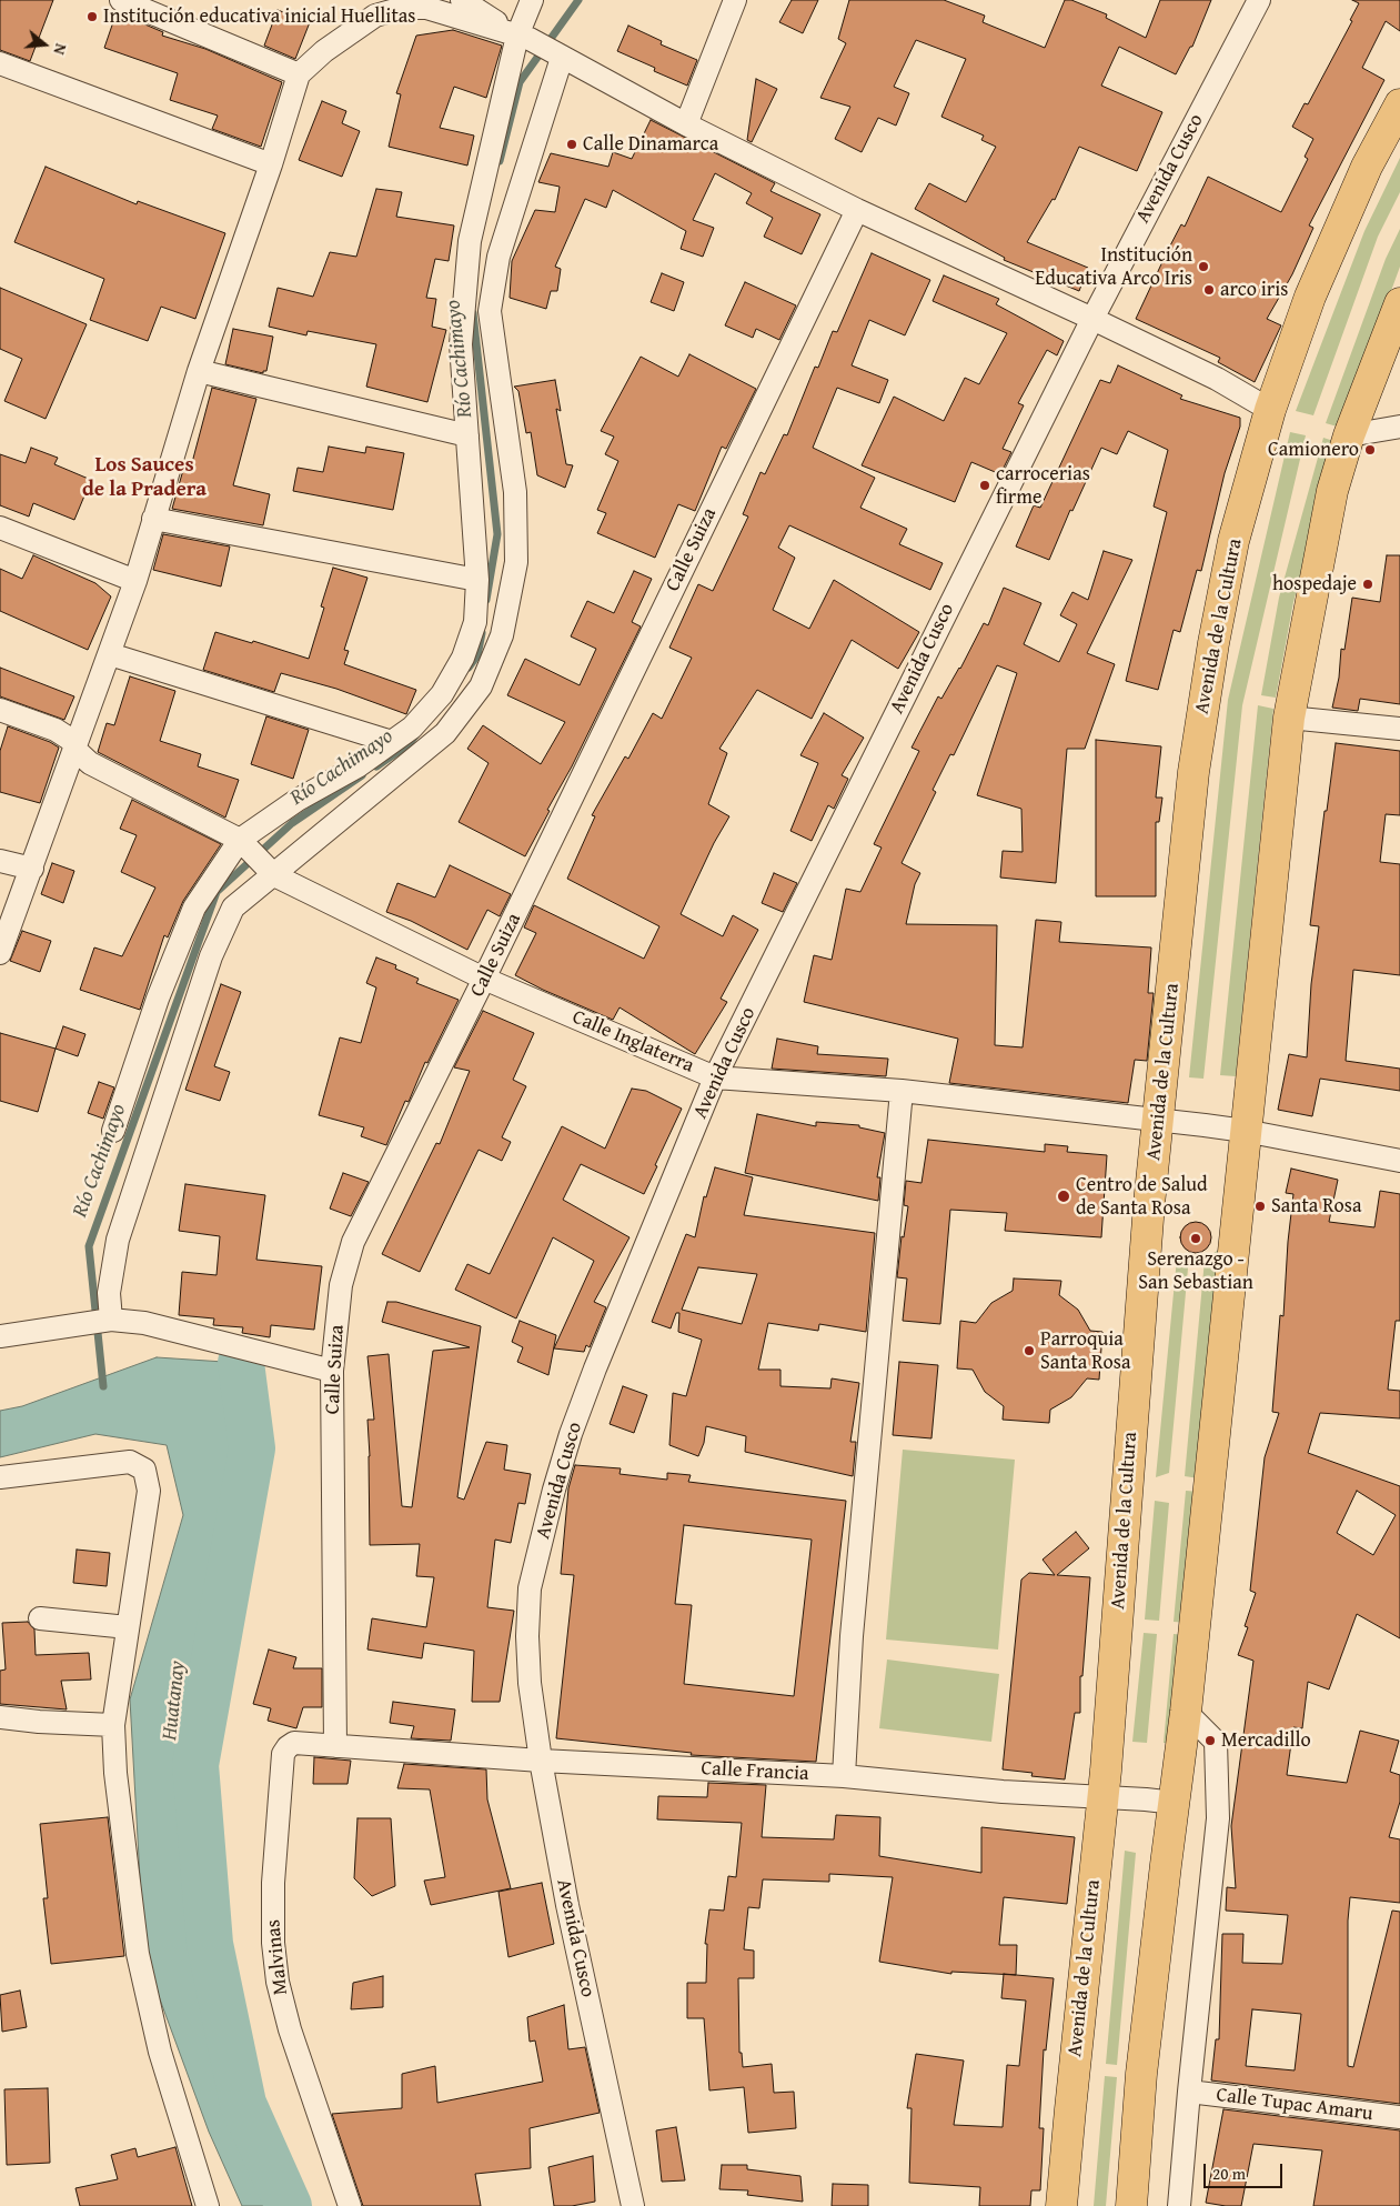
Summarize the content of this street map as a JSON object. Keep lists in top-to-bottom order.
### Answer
{
  "streets": {
    "highway": ["Avenida de la Cultura"],
    "street": [
      "Avenida Cusco",
      "Calle Suiza",
      "Calle Inglaterra",
      "Calle Francia",
      "Malvinas",
      "Calle Tupac Amaru"
    ]
  },
  "crossings": [
    ["Avenida Cusco", "Calle Inglaterra"],
    ["Avenida Cusco", "Calle Francia"],
    ["Calle Suiza", "Calle Inglaterra"],
    ["Calle Suiza", "Calle Francia"],
    ["Calle Suiza", "Malvinas"],
    ["Avenida de la Cultura", "Calle Inglaterra"],
    ["Avenida de la Cultura", "Calle Francia"],
    ["Calle Francia", "Malvinas"]
  ],
  "districts": ["Los Sauces de la Pradera"],
  "water": ["Río Cachimayo", "Huatanay"],
  "places": [
    "Institución educativa inicial Huellitas",
    "Calle Dinamarca",
    "Institución Educativa Arco Iris",
    "arco iris",
    "Camionero",
    "carrocerias firme",
    "hospedaje",
    "Centro de Salud de Santa Rosa",
    "Santa Rosa",
    "Serenazgo - San Sebastian",
    "Parroquia Santa Rosa",
    "Mercadillo"
  ],
  "scale_bar": "20 m",
  "north": "right"
}
